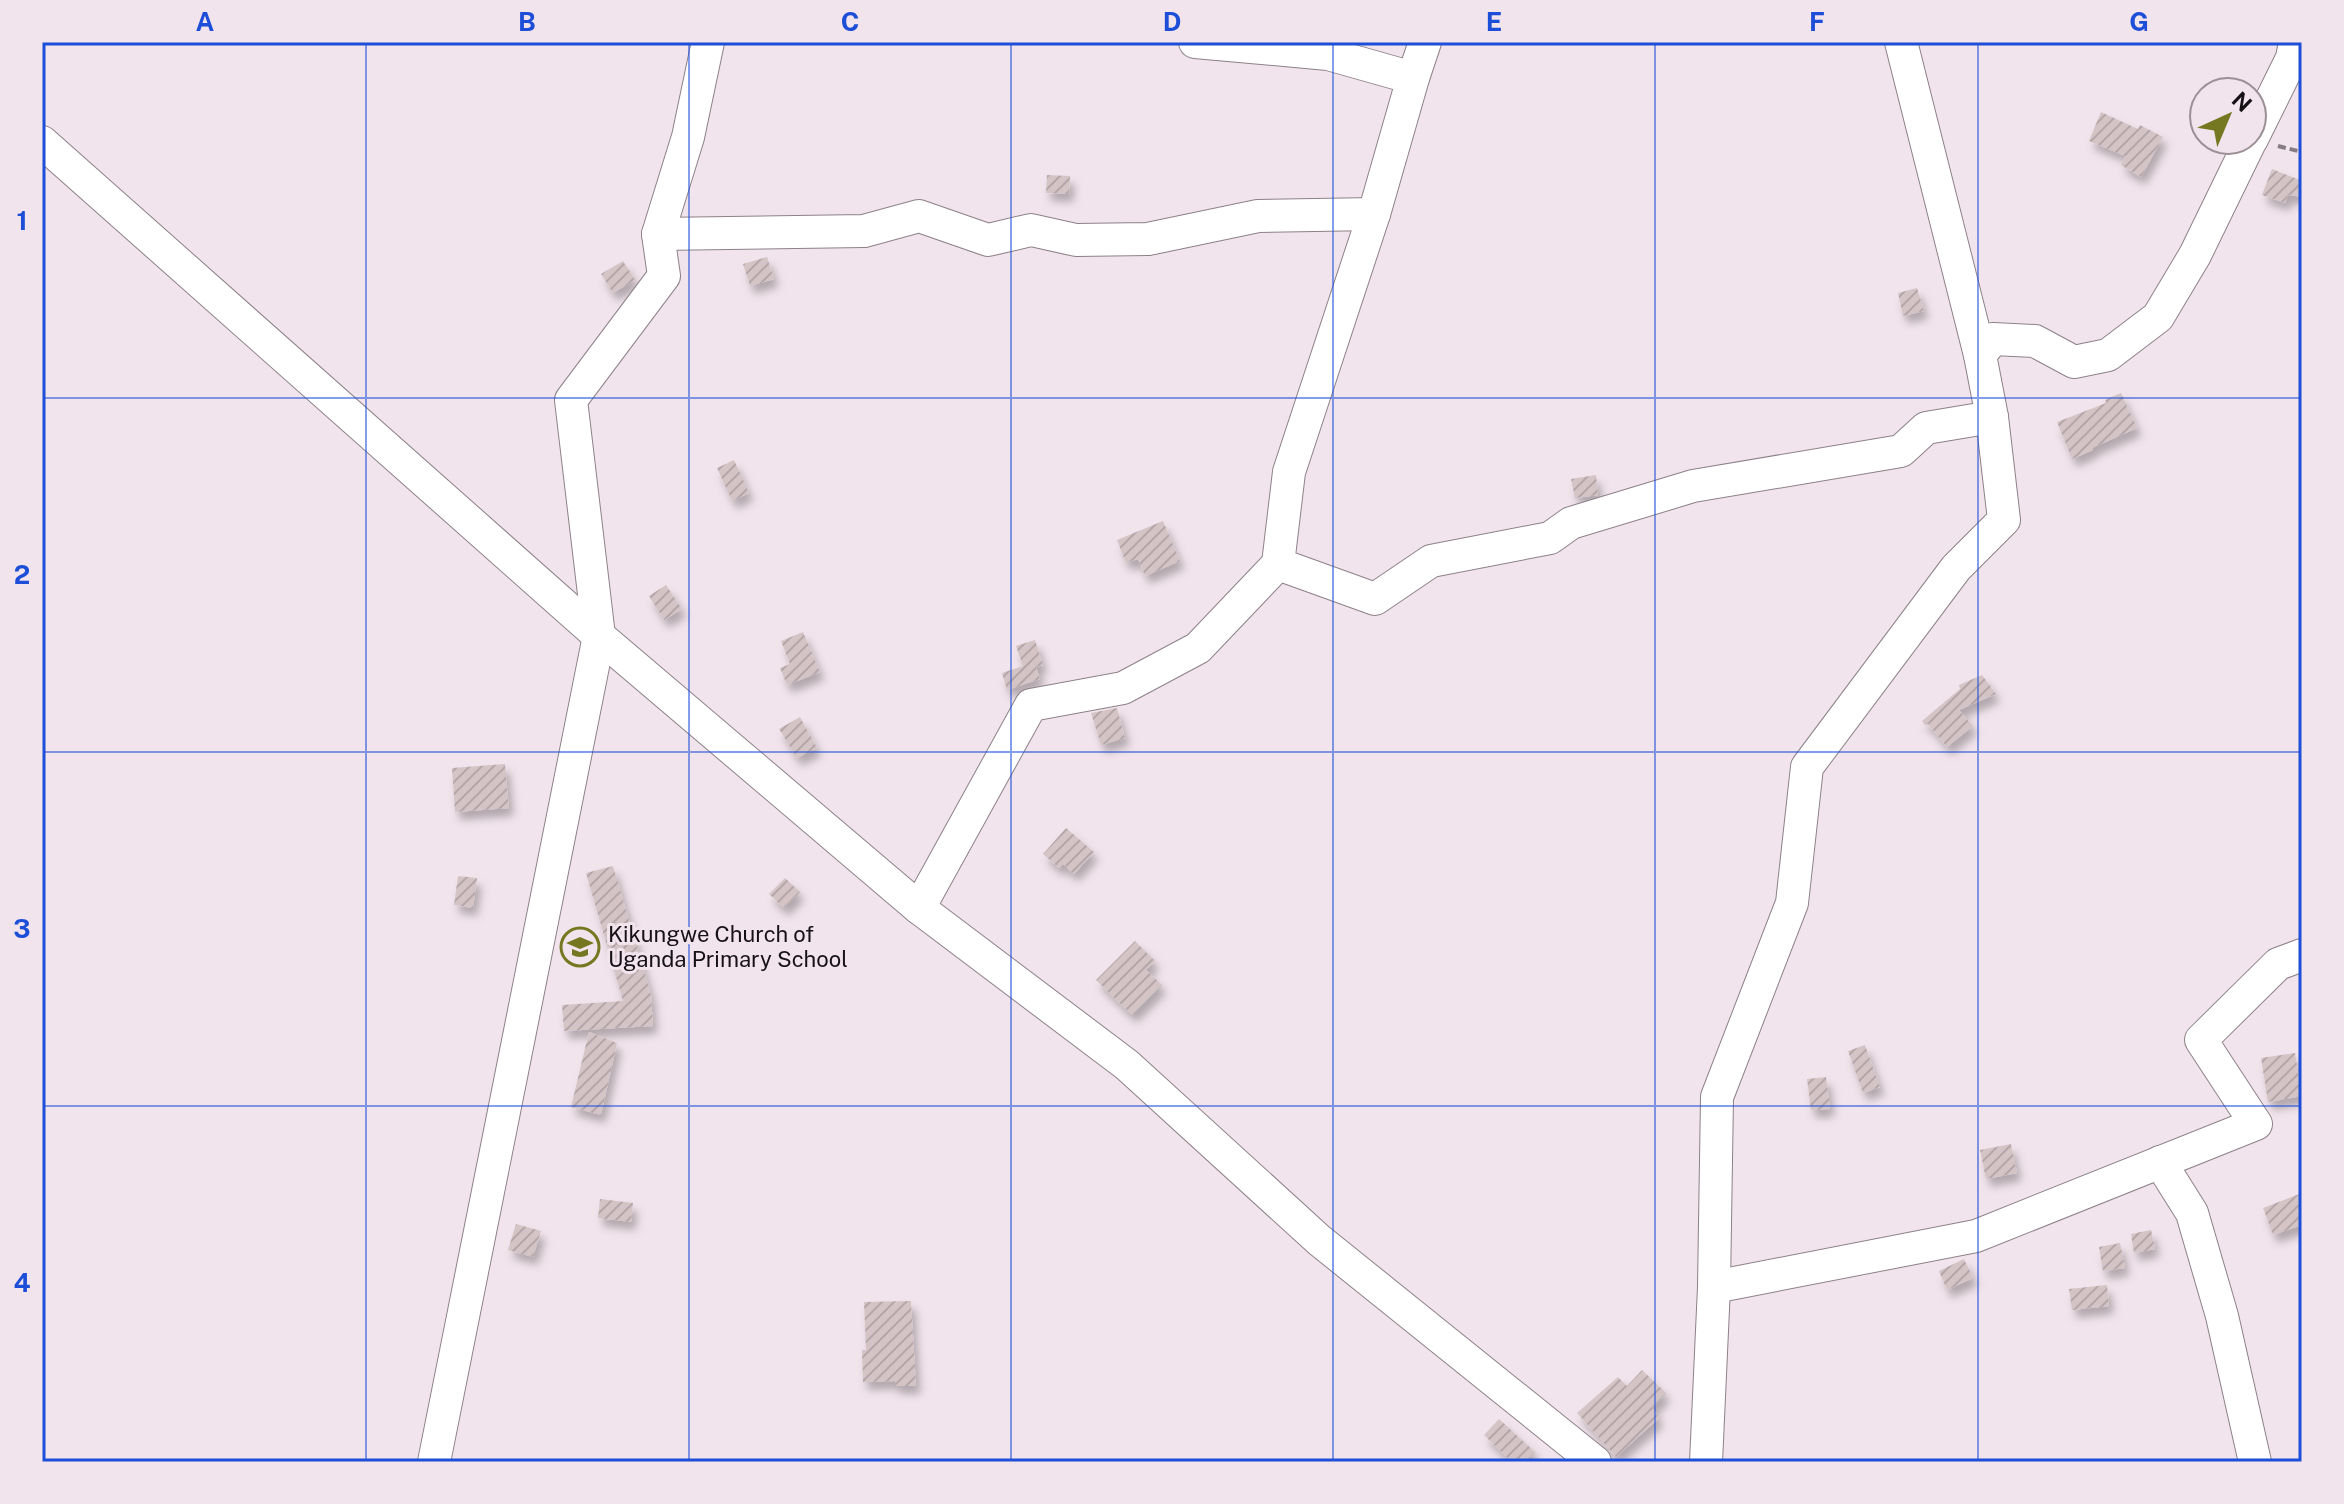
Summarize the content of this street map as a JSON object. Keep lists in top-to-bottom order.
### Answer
{
  "places": {
    "school or university": ["Kikungwe Church of Uganda Primary School"]
  },
  "north": "top right",
  "grid": {
    "columns": [
      "A",
      "B",
      "C",
      "D",
      "E",
      "F",
      "G"
    ],
    "rows": [
      "1",
      "2",
      "3",
      "4"
    ]
  }
}
